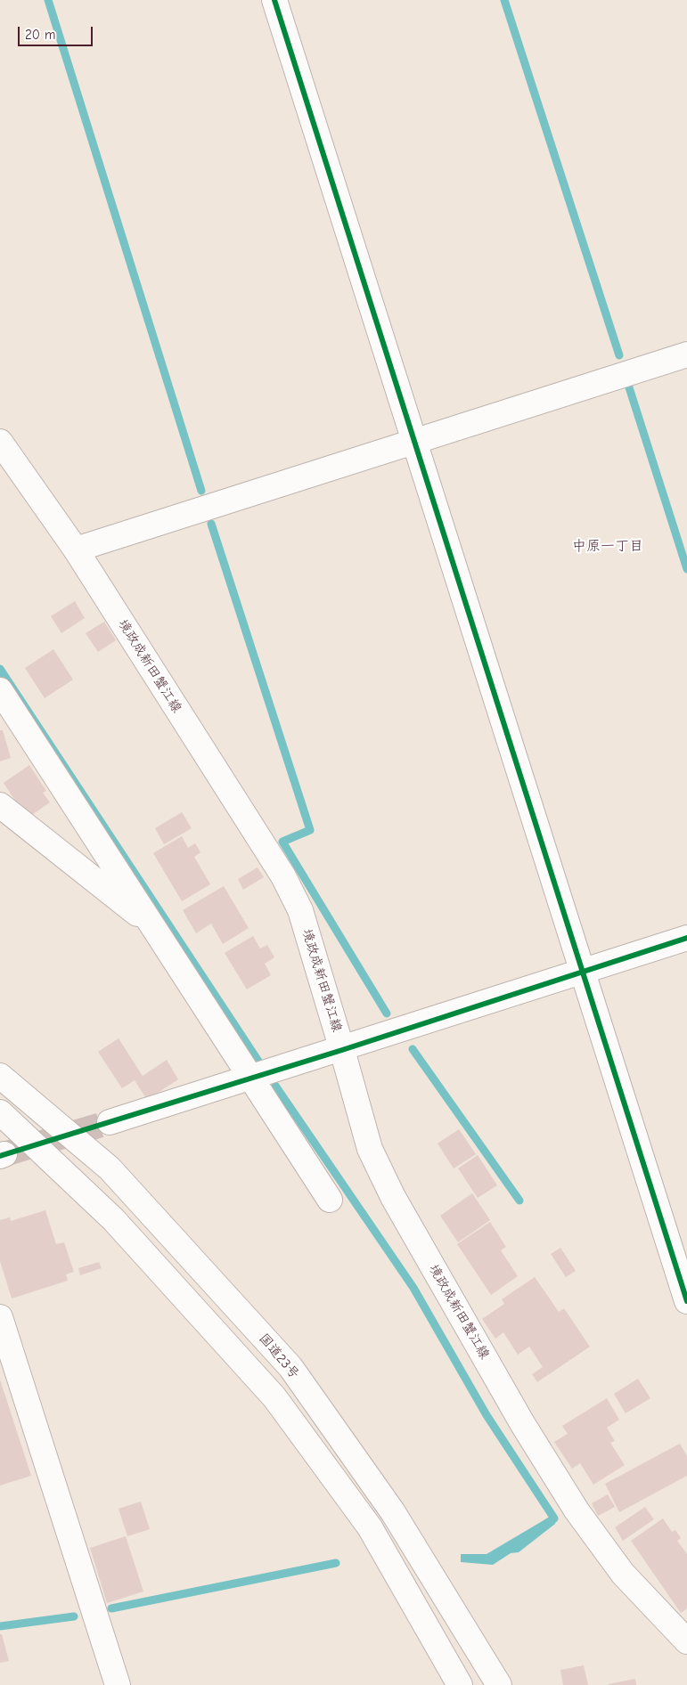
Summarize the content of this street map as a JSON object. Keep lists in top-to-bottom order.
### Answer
{
  "streets": {
    "main road": ["境政成新田蟹江線", "国道23号"]
  },
  "districts": ["中原一丁目"],
  "scale_bar": "20 m"
}
